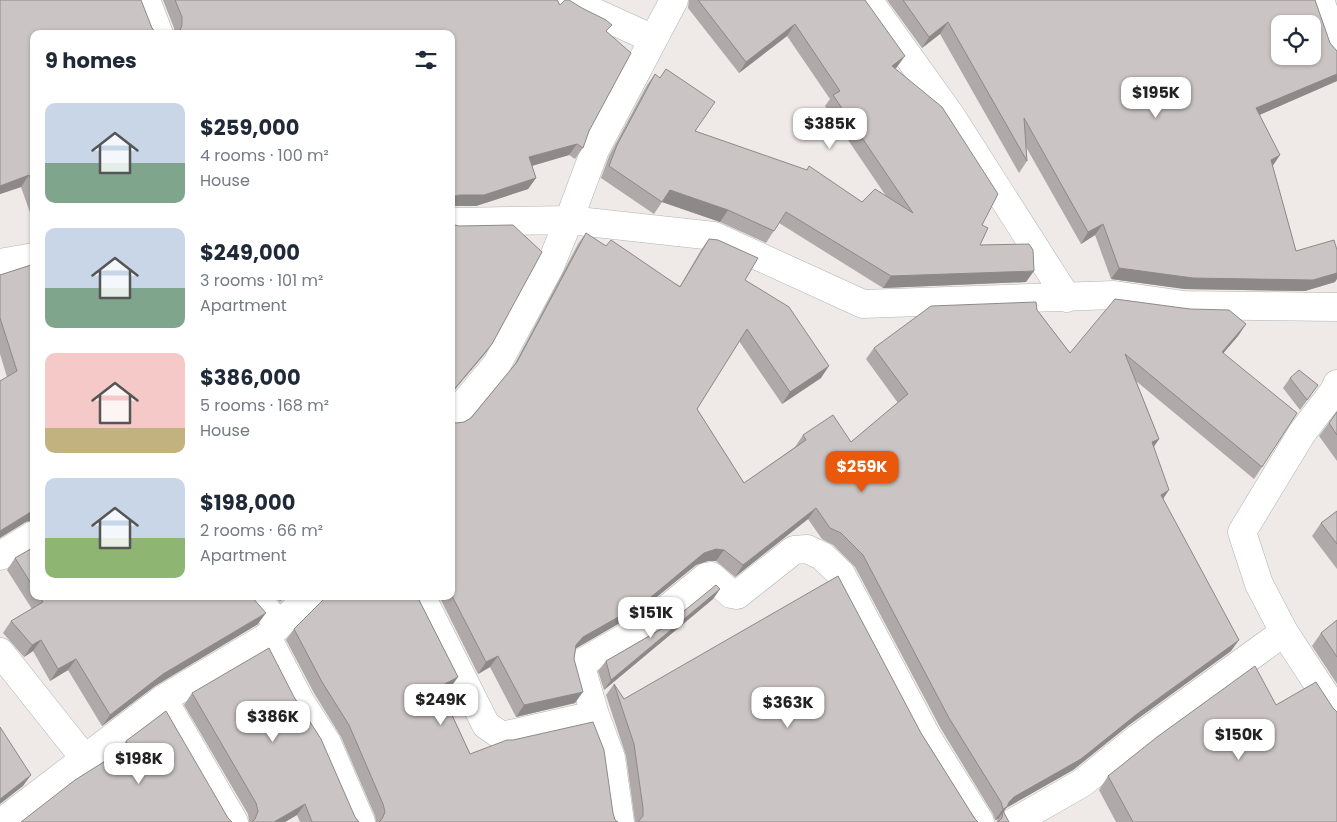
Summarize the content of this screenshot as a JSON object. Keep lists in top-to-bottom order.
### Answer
{
  "page": {
    "heading": "9 homes",
    "price": [
      "$195K",
      "$385K",
      "$259K",
      "$151K",
      "$249K",
      "$363K",
      "$386K",
      "$150K",
      "$198K"
    ],
    "list": [
      {
        "name": "$259,000",
        "note": "4 rooms · 100 m² · House"
      },
      {
        "name": "$249,000",
        "note": "3 rooms · 101 m² · Apartment"
      },
      {
        "name": "$386,000",
        "note": "5 rooms · 168 m² · House"
      },
      {
        "name": "$198,000",
        "note": "2 rooms · 66 m² · Apartment"
      }
    ]
  }
}
